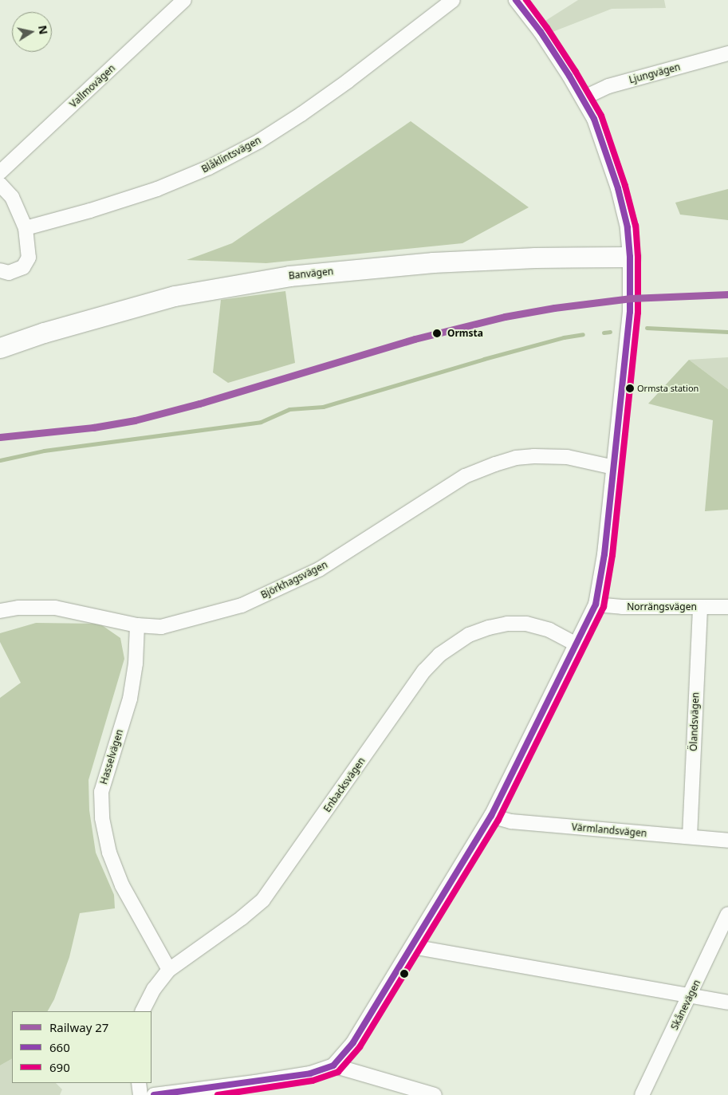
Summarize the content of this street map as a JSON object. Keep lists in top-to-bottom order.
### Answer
{
  "streets": {
    "street": [
      "Ljungvägen",
      "Vallmovägen",
      "Blåklintsvägen",
      "Banvägen",
      "Björkhagsvägen",
      "Norrängsvägen",
      "Ölandsvägen",
      "Hasselvägen",
      "Enbacksvägen",
      "Värmlandsvägen",
      "Skånevägen"
    ]
  },
  "crossings": [
    ["Björkhagsvägen", "Hasselvägen"],
    ["Norrängsvägen", "Ölandsvägen"],
    ["Ölandsvägen", "Värmlandsvägen"],
    ["Hasselvägen", "Enbacksvägen"]
  ],
  "places": ["Ormsta", "Ormsta station"],
  "lines": ["transit line 660", "transit line 690", "rail line 27"],
  "legend": ["Railway 27", "660", "690"],
  "north": "right"
}
